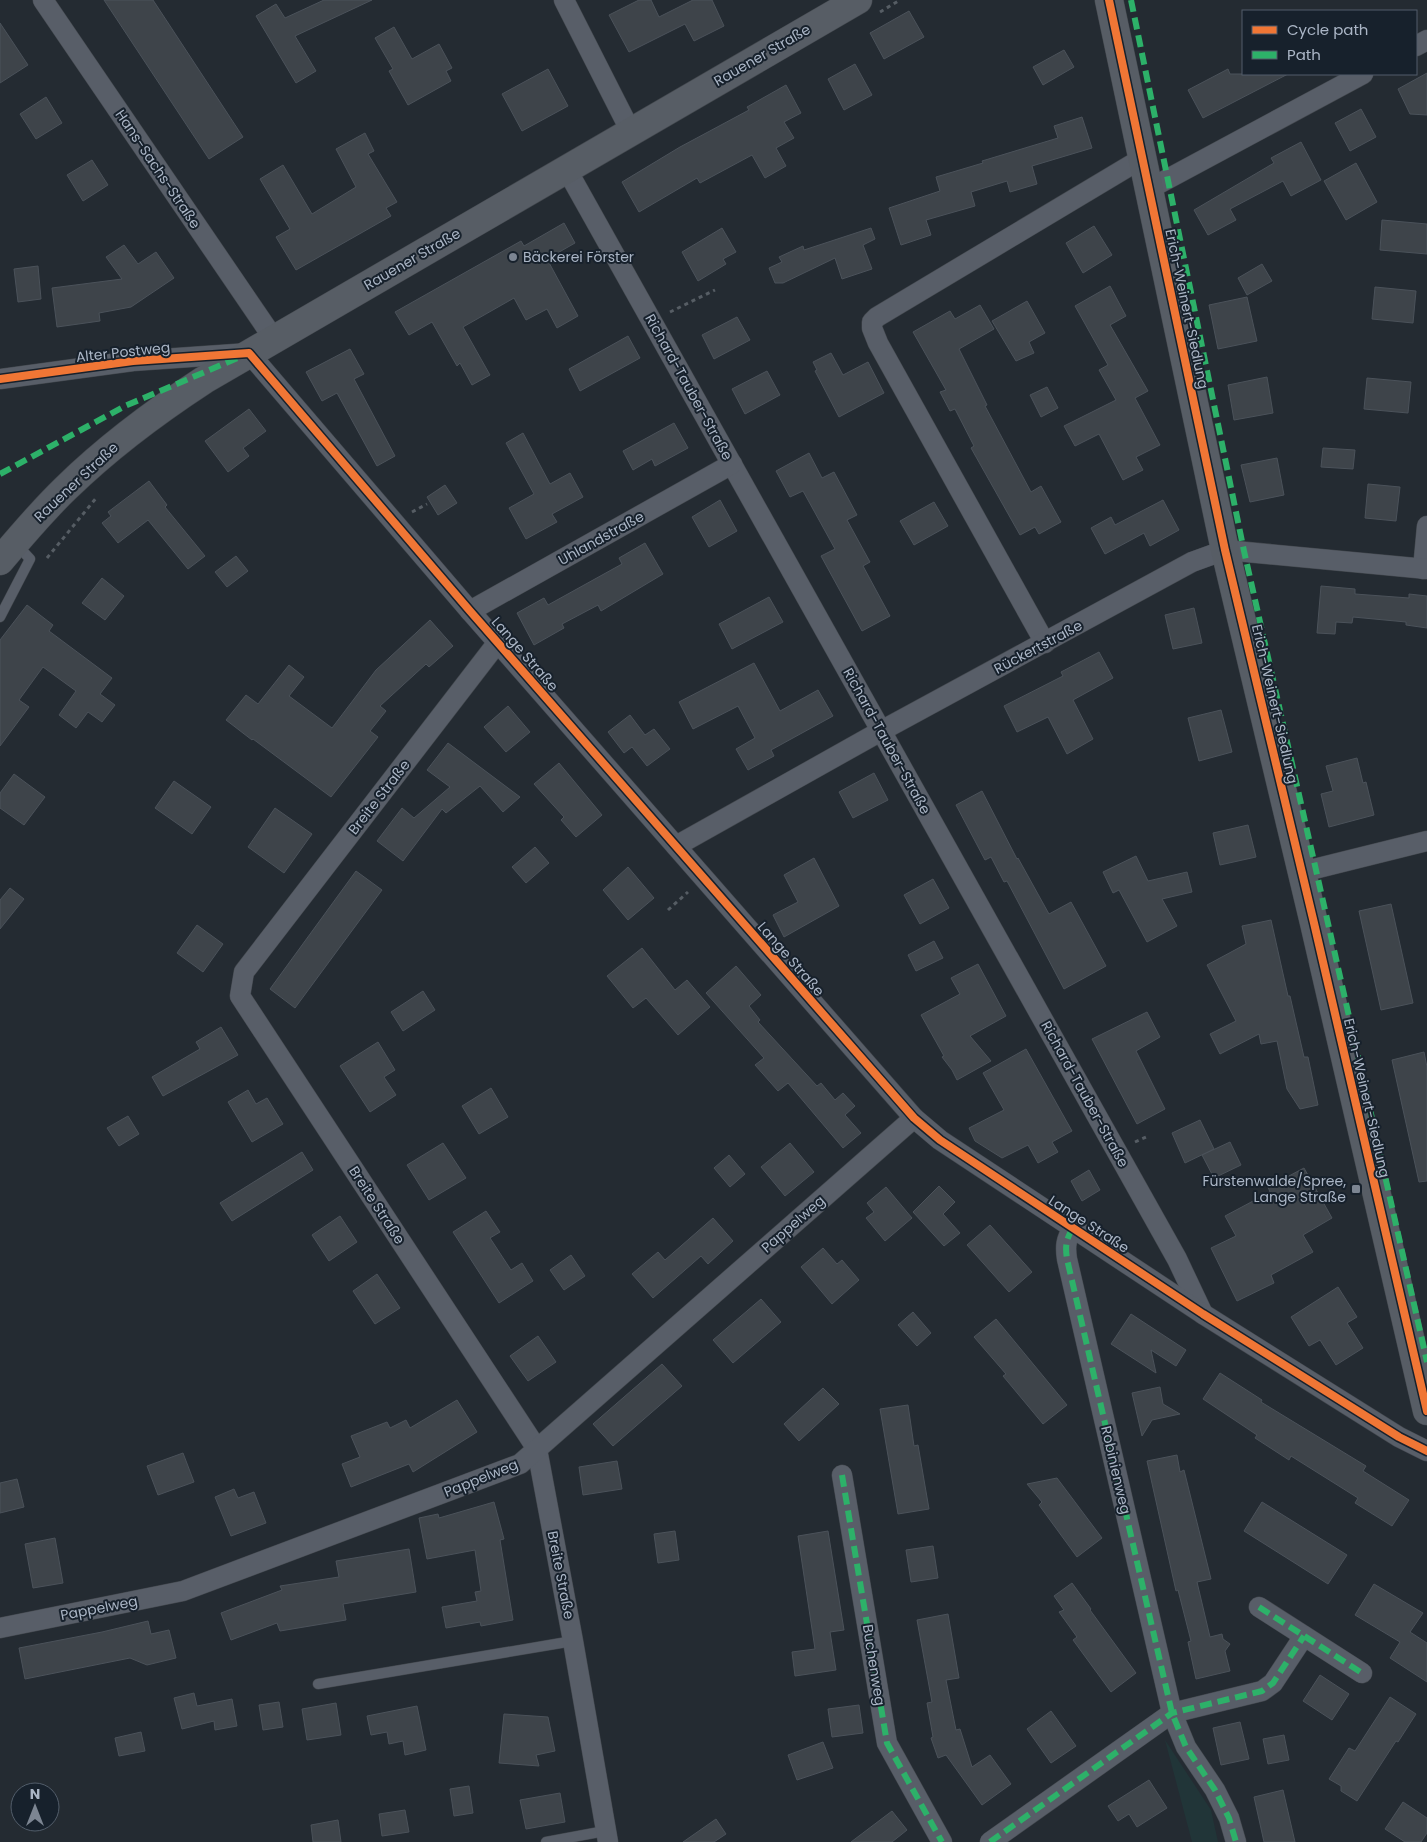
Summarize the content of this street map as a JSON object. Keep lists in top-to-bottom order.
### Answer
{
  "streets": {
    "street": [
      "Rauener Straße",
      "Hans-Sachs-Straße",
      "Erich-Weinert-Siedlung",
      "Alter Postweg",
      "Richard-Tauber-Straße",
      "Uhlandstraße",
      "Rückertstraße",
      "Lange Straße",
      "Breite Straße",
      "Pappelweg",
      "Robinienweg",
      "Buchenweg"
    ]
  },
  "crossings": [
    ["Rauener Straße", "Hans-Sachs-Straße"],
    ["Rauener Straße", "Alter Postweg"],
    ["Rauener Straße", "Richard-Tauber-Straße"],
    ["Rauener Straße", "Lange Straße"],
    ["Erich-Weinert-Siedlung", "Rückertstraße"],
    ["Alter Postweg", "Lange Straße"],
    ["Richard-Tauber-Straße", "Uhlandstraße"],
    ["Richard-Tauber-Straße", "Rückertstraße"],
    ["Richard-Tauber-Straße", "Lange Straße"],
    ["Uhlandstraße", "Lange Straße"],
    ["Rückertstraße", "Lange Straße"],
    ["Lange Straße", "Breite Straße"],
    ["Lange Straße", "Pappelweg"],
    ["Lange Straße", "Robinienweg"],
    ["Breite Straße", "Pappelweg"]
  ],
  "places": {
    "other": ["Bäckerei Förster"],
    "transit": ["Fürstenwalde/Spree, Lange Straße"]
  },
  "legend": ["Cycle path", "Path"],
  "north": "top"
}
